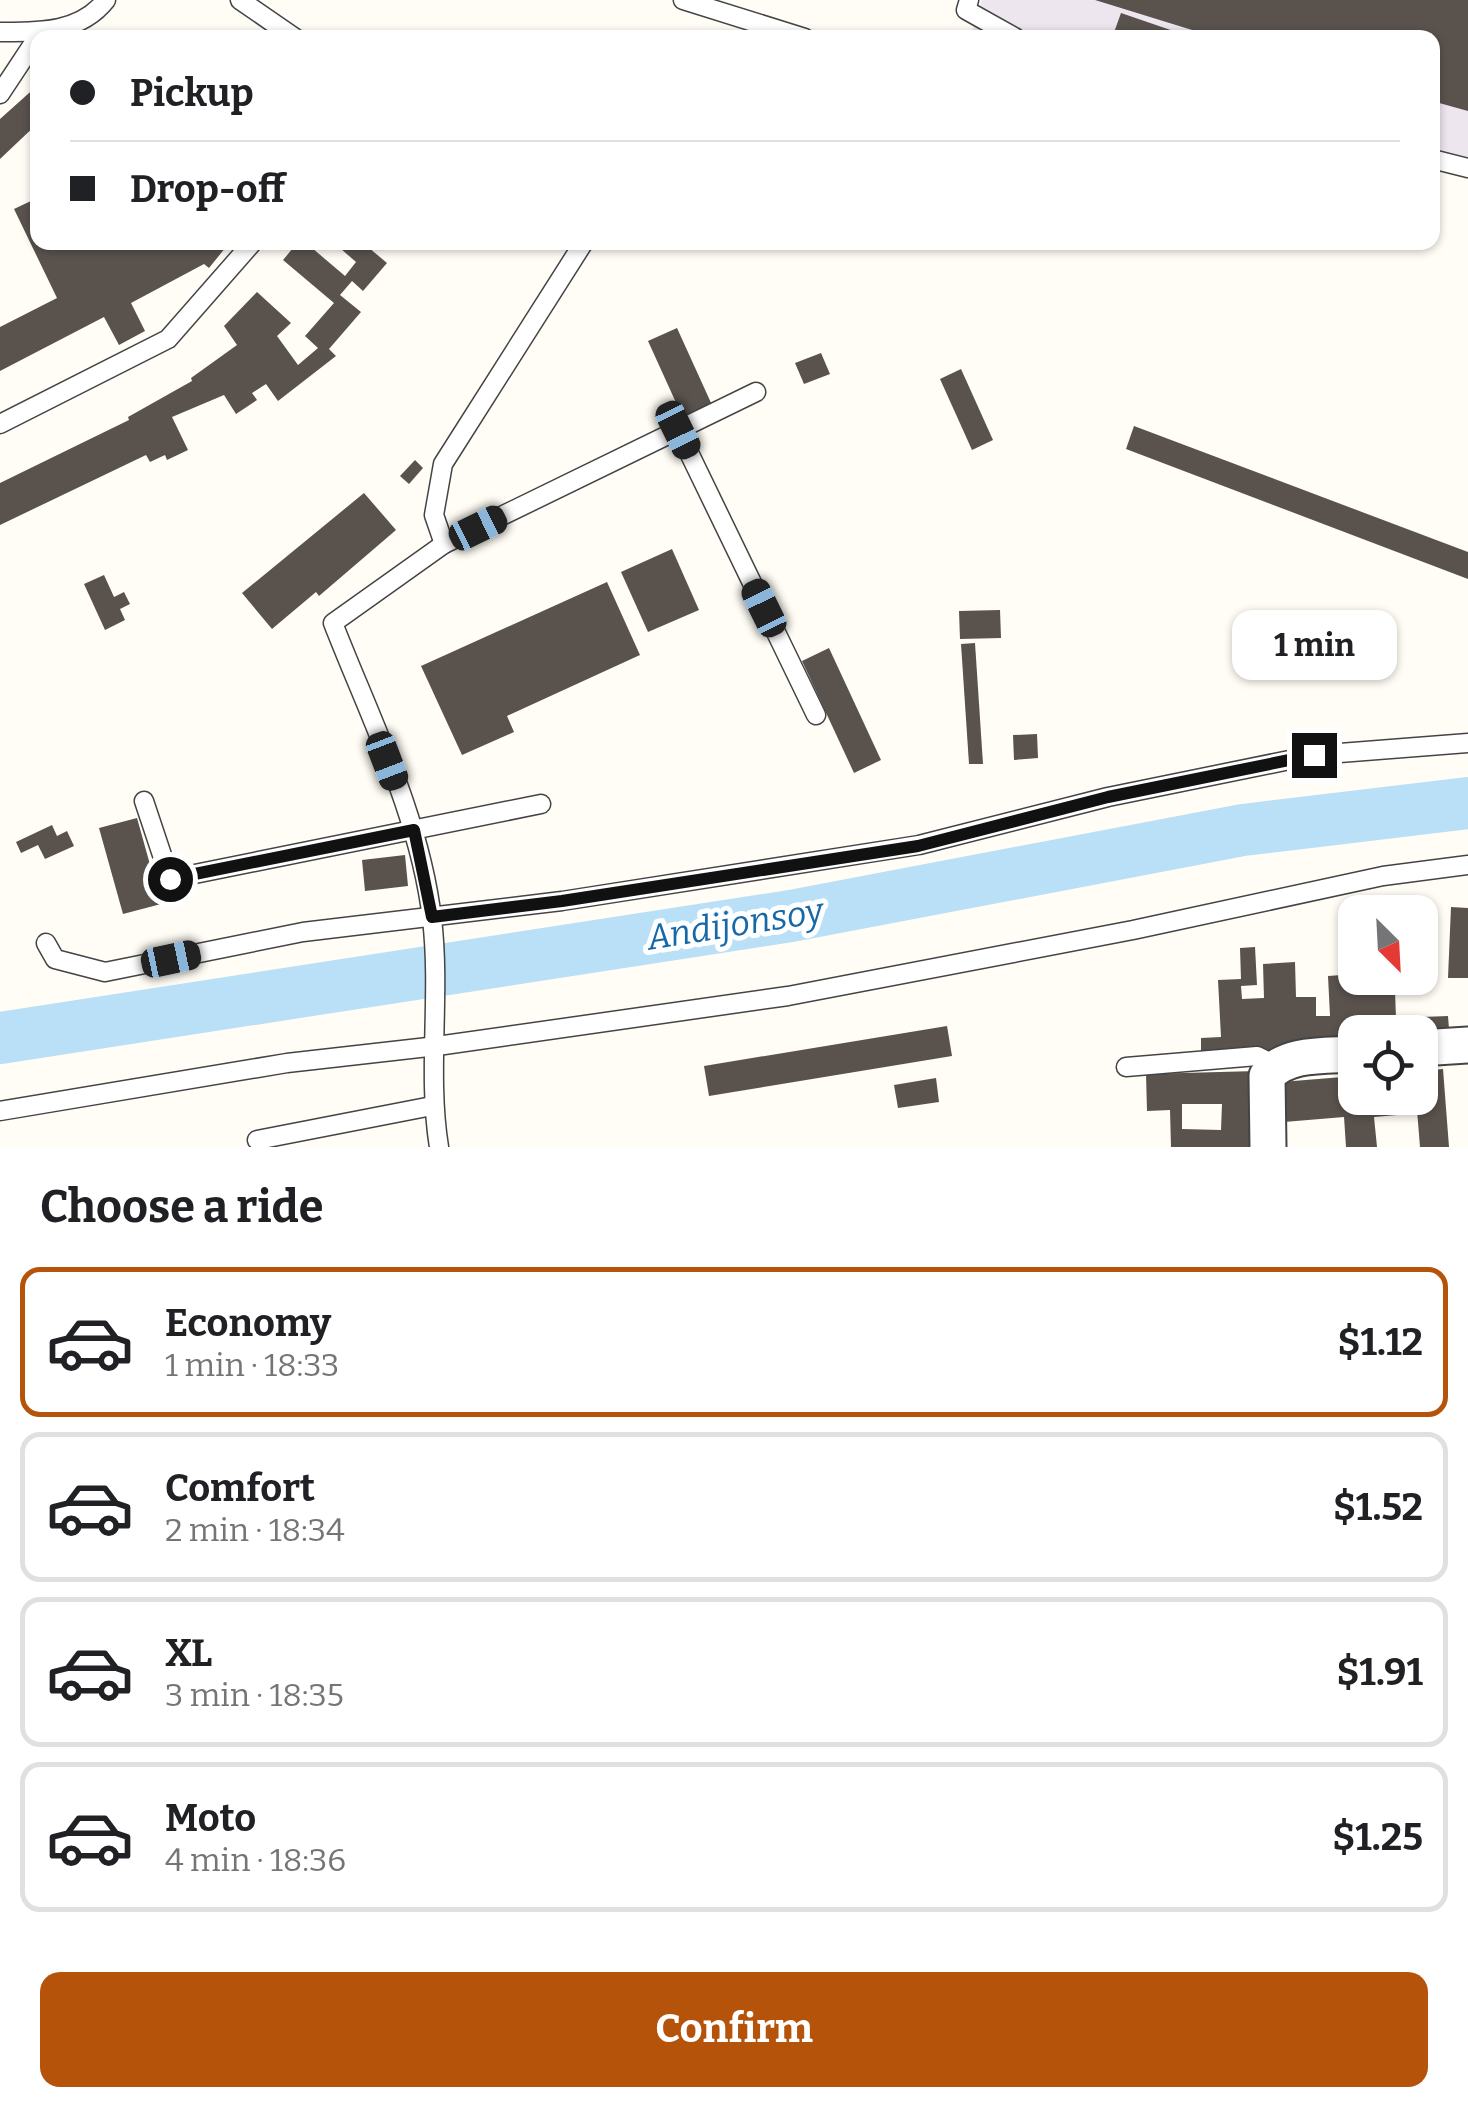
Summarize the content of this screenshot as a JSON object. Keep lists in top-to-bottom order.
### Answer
{
  "water": ["Andijonsoy"],
  "north": "bottom right",
  "page": {
    "banner": ["Pickup", "Drop-off"],
    "bubble": "1 min",
    "heading": "Choose a ride",
    "list": [
      {
        "name": "Economy",
        "note": "1 min · 18:33",
        "value": "$1.12"
      },
      {
        "name": "Comfort",
        "note": "2 min · 18:34",
        "value": "$1.52"
      },
      {
        "name": "XL",
        "note": "3 min · 18:35",
        "value": "$1.91"
      },
      {
        "name": "Moto",
        "note": "4 min · 18:36",
        "value": "$1.25"
      }
    ],
    "buttons": "Confirm"
  }
}
